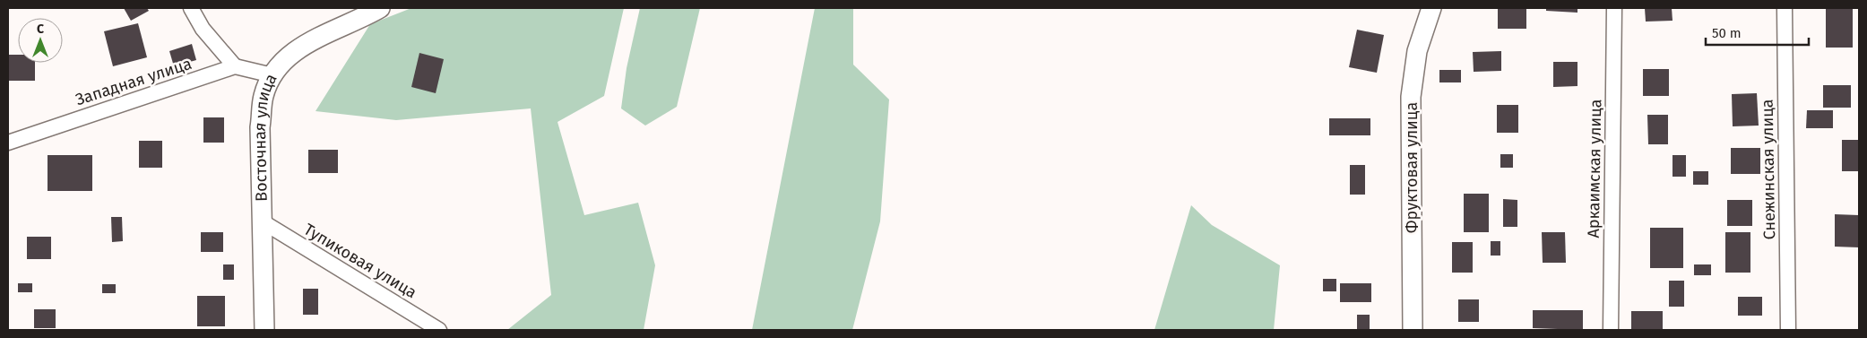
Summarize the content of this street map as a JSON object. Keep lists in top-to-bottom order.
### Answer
{
  "streets": {
    "street": [
      "Западная улица",
      "Восточная улица",
      "Фруктовая улица",
      "Аркаимская улица",
      "Снежинская улица",
      "Тупиковая улица"
    ]
  },
  "crossings": [
    ["Восточная улица", "Тупиковая улица"]
  ],
  "scale_bar": "50 m",
  "north": "top"
}
